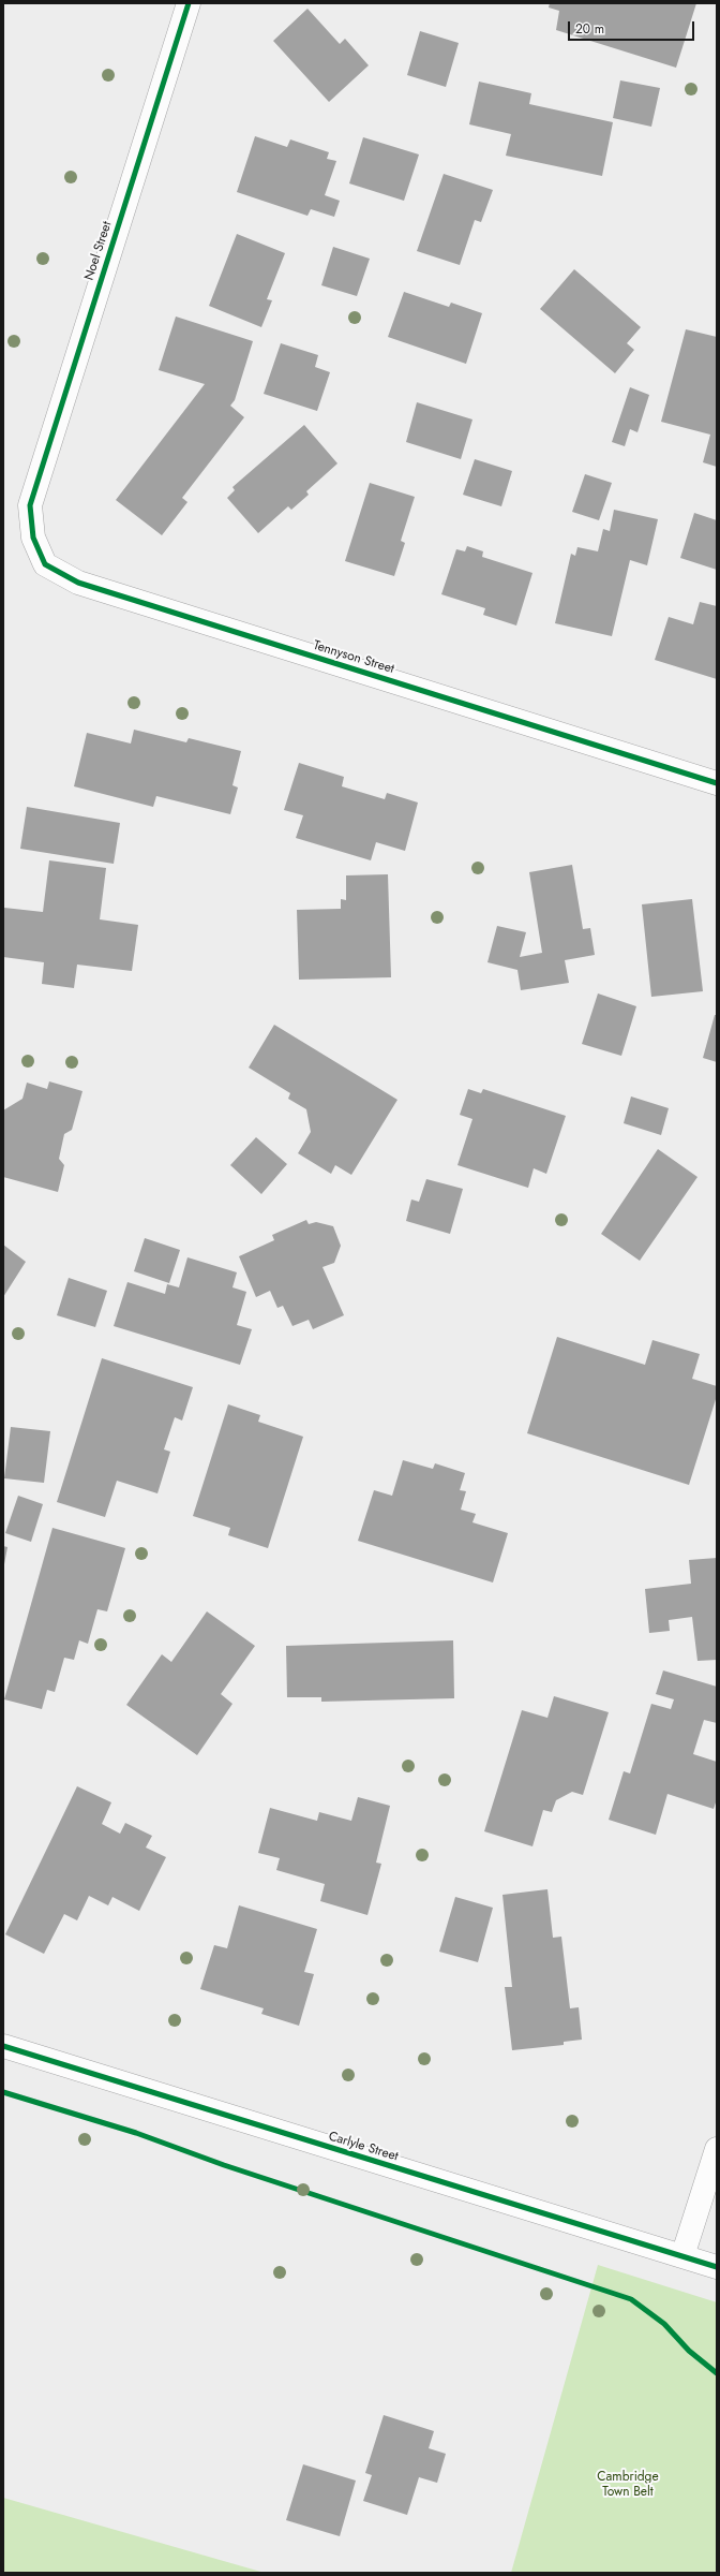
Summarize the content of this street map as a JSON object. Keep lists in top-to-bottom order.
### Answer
{
  "streets": {
    "street": ["Noel Street", "Tennyson Street", "Carlyle Street"]
  },
  "crossings": [
    ["Noel Street", "Tennyson Street"]
  ],
  "parks": ["Cambridge Town Belt"],
  "scale_bar": "20 m"
}
